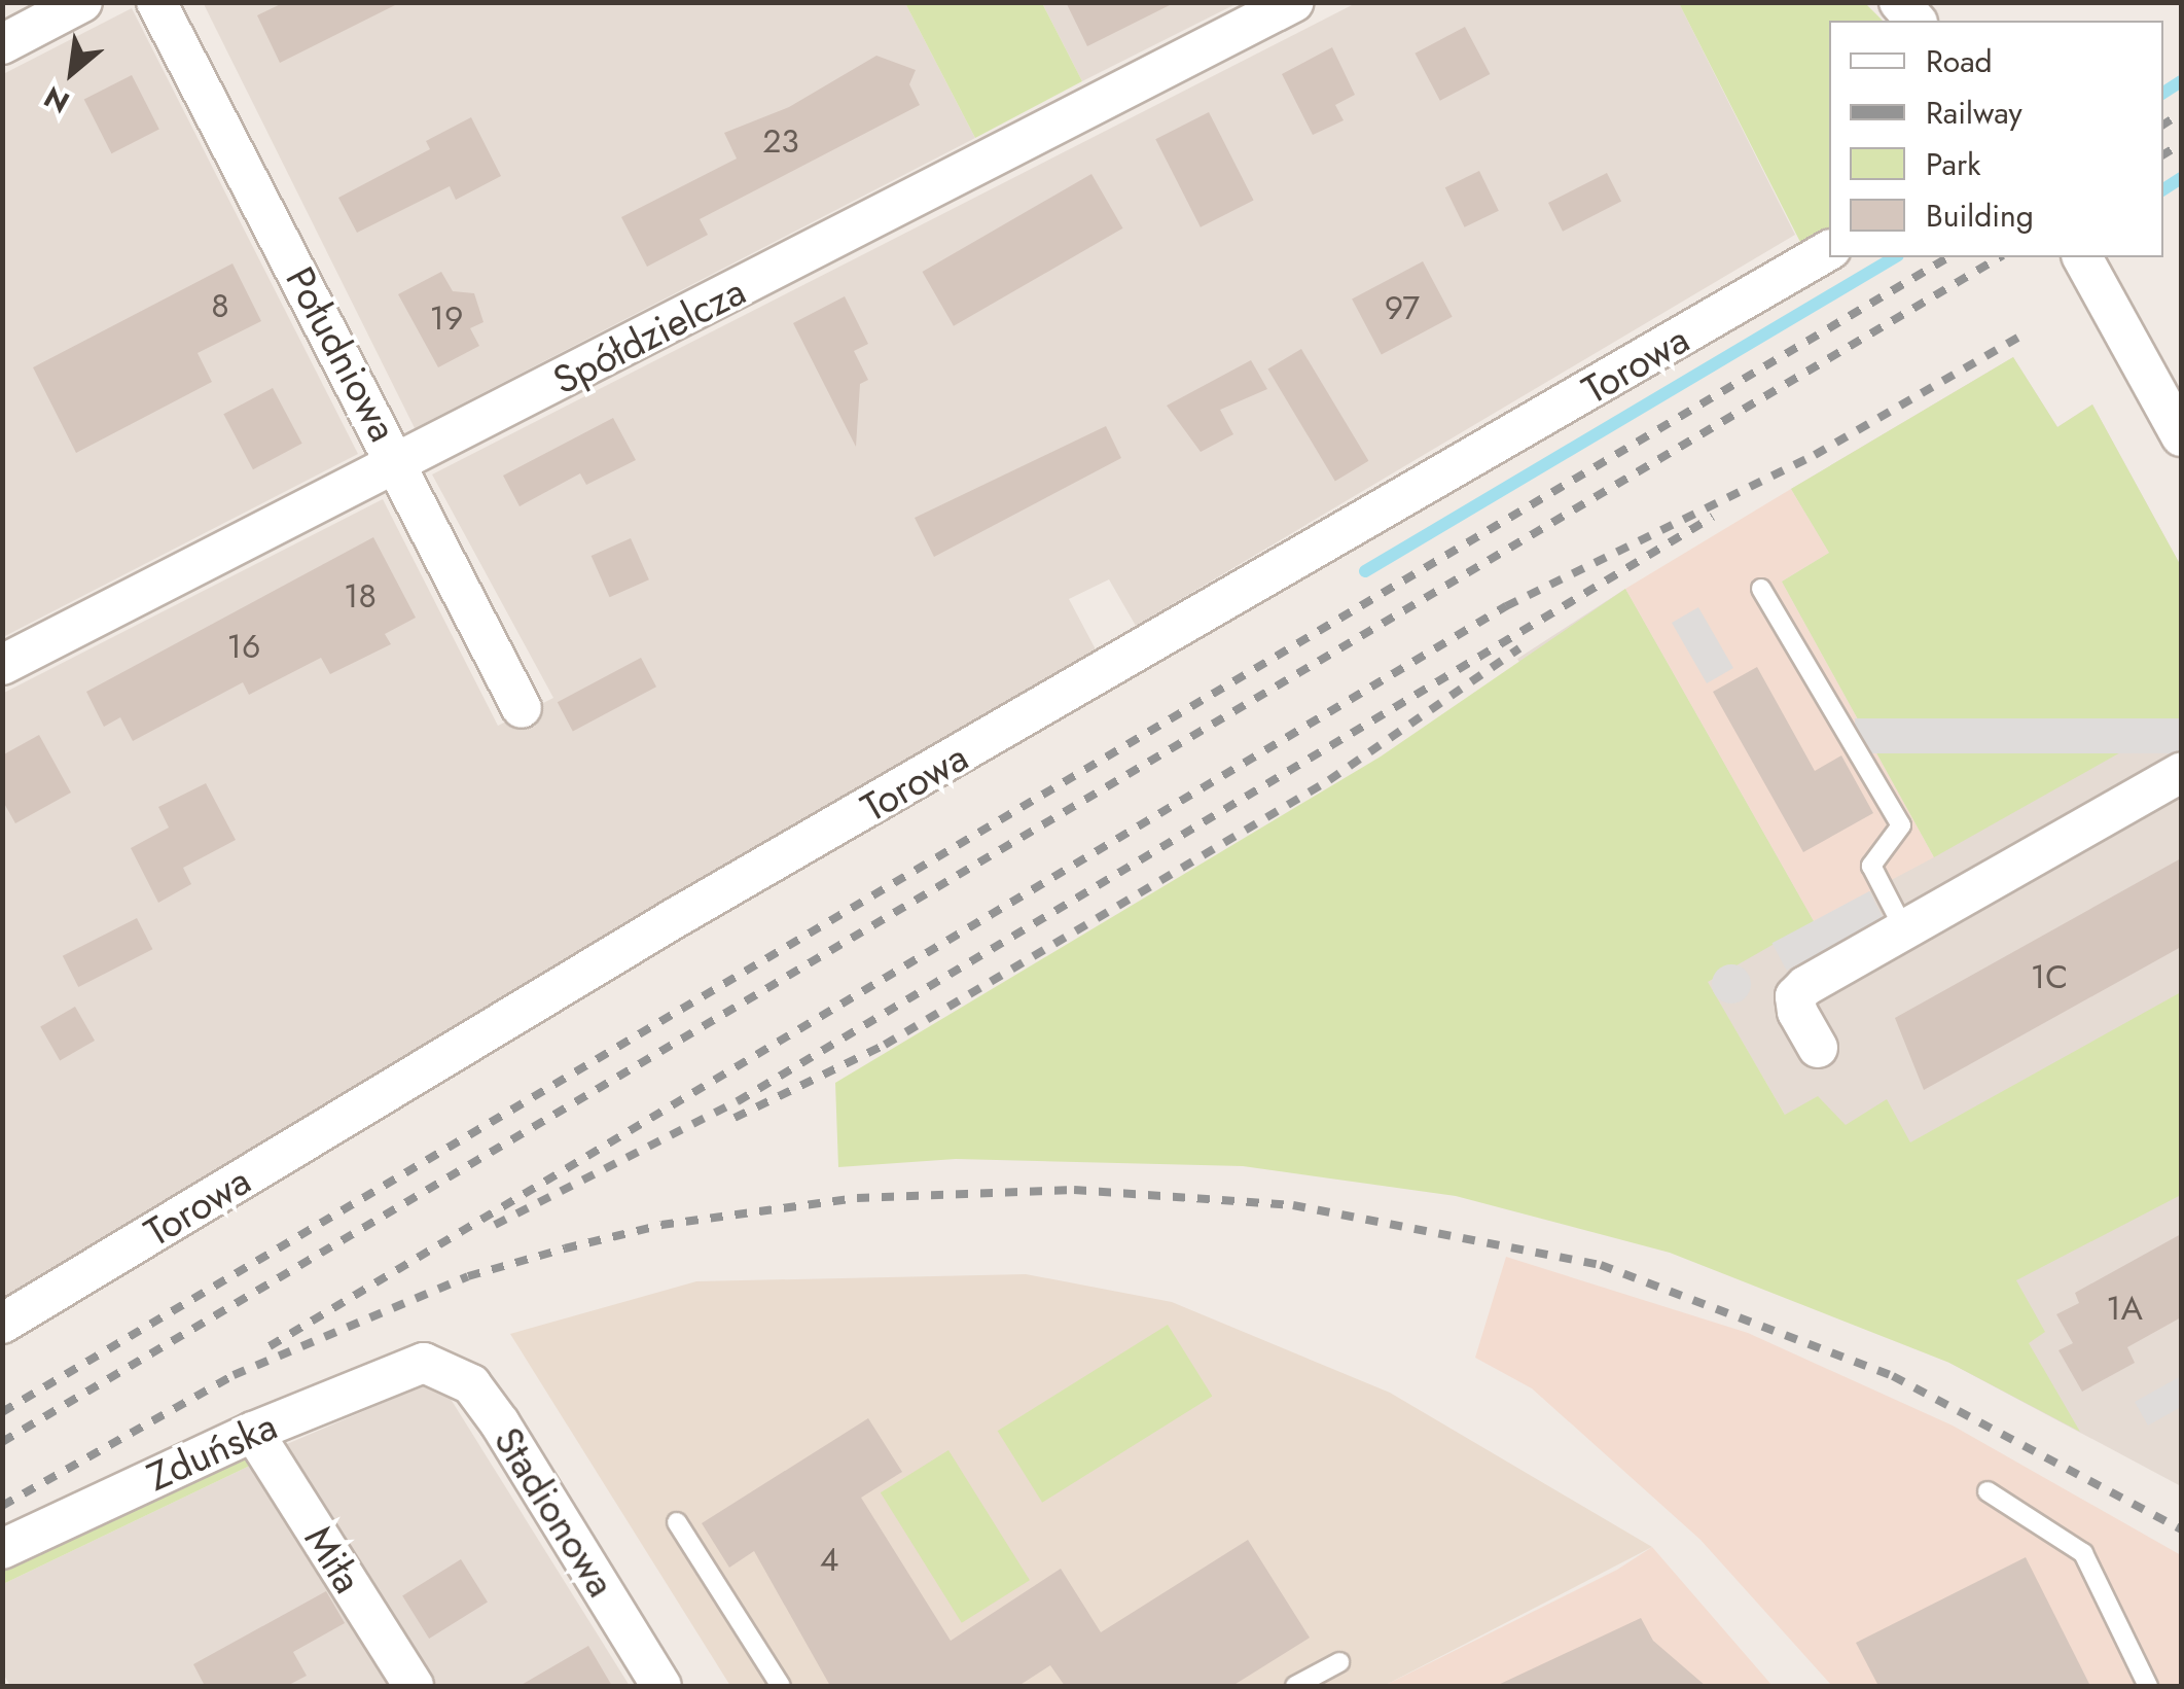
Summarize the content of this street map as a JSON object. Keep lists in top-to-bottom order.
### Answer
{
  "streets": {
    "street": [
      "Spółdzielcza",
      "Południowa",
      "Torowa",
      "Zduńska",
      "Stadionowa",
      "Miła"
    ]
  },
  "crossings": [
    ["Spółdzielcza", "Południowa"],
    ["Zduńska", "Stadionowa"],
    ["Zduńska", "Miła"]
  ],
  "house_numbers": [
    "23",
    "8",
    "97",
    "19",
    "18",
    "16",
    "1C",
    "1A",
    "4"
  ],
  "legend": [
    "Road",
    "Railway",
    "Park",
    "Building"
  ],
  "north": "bottom left"
}
